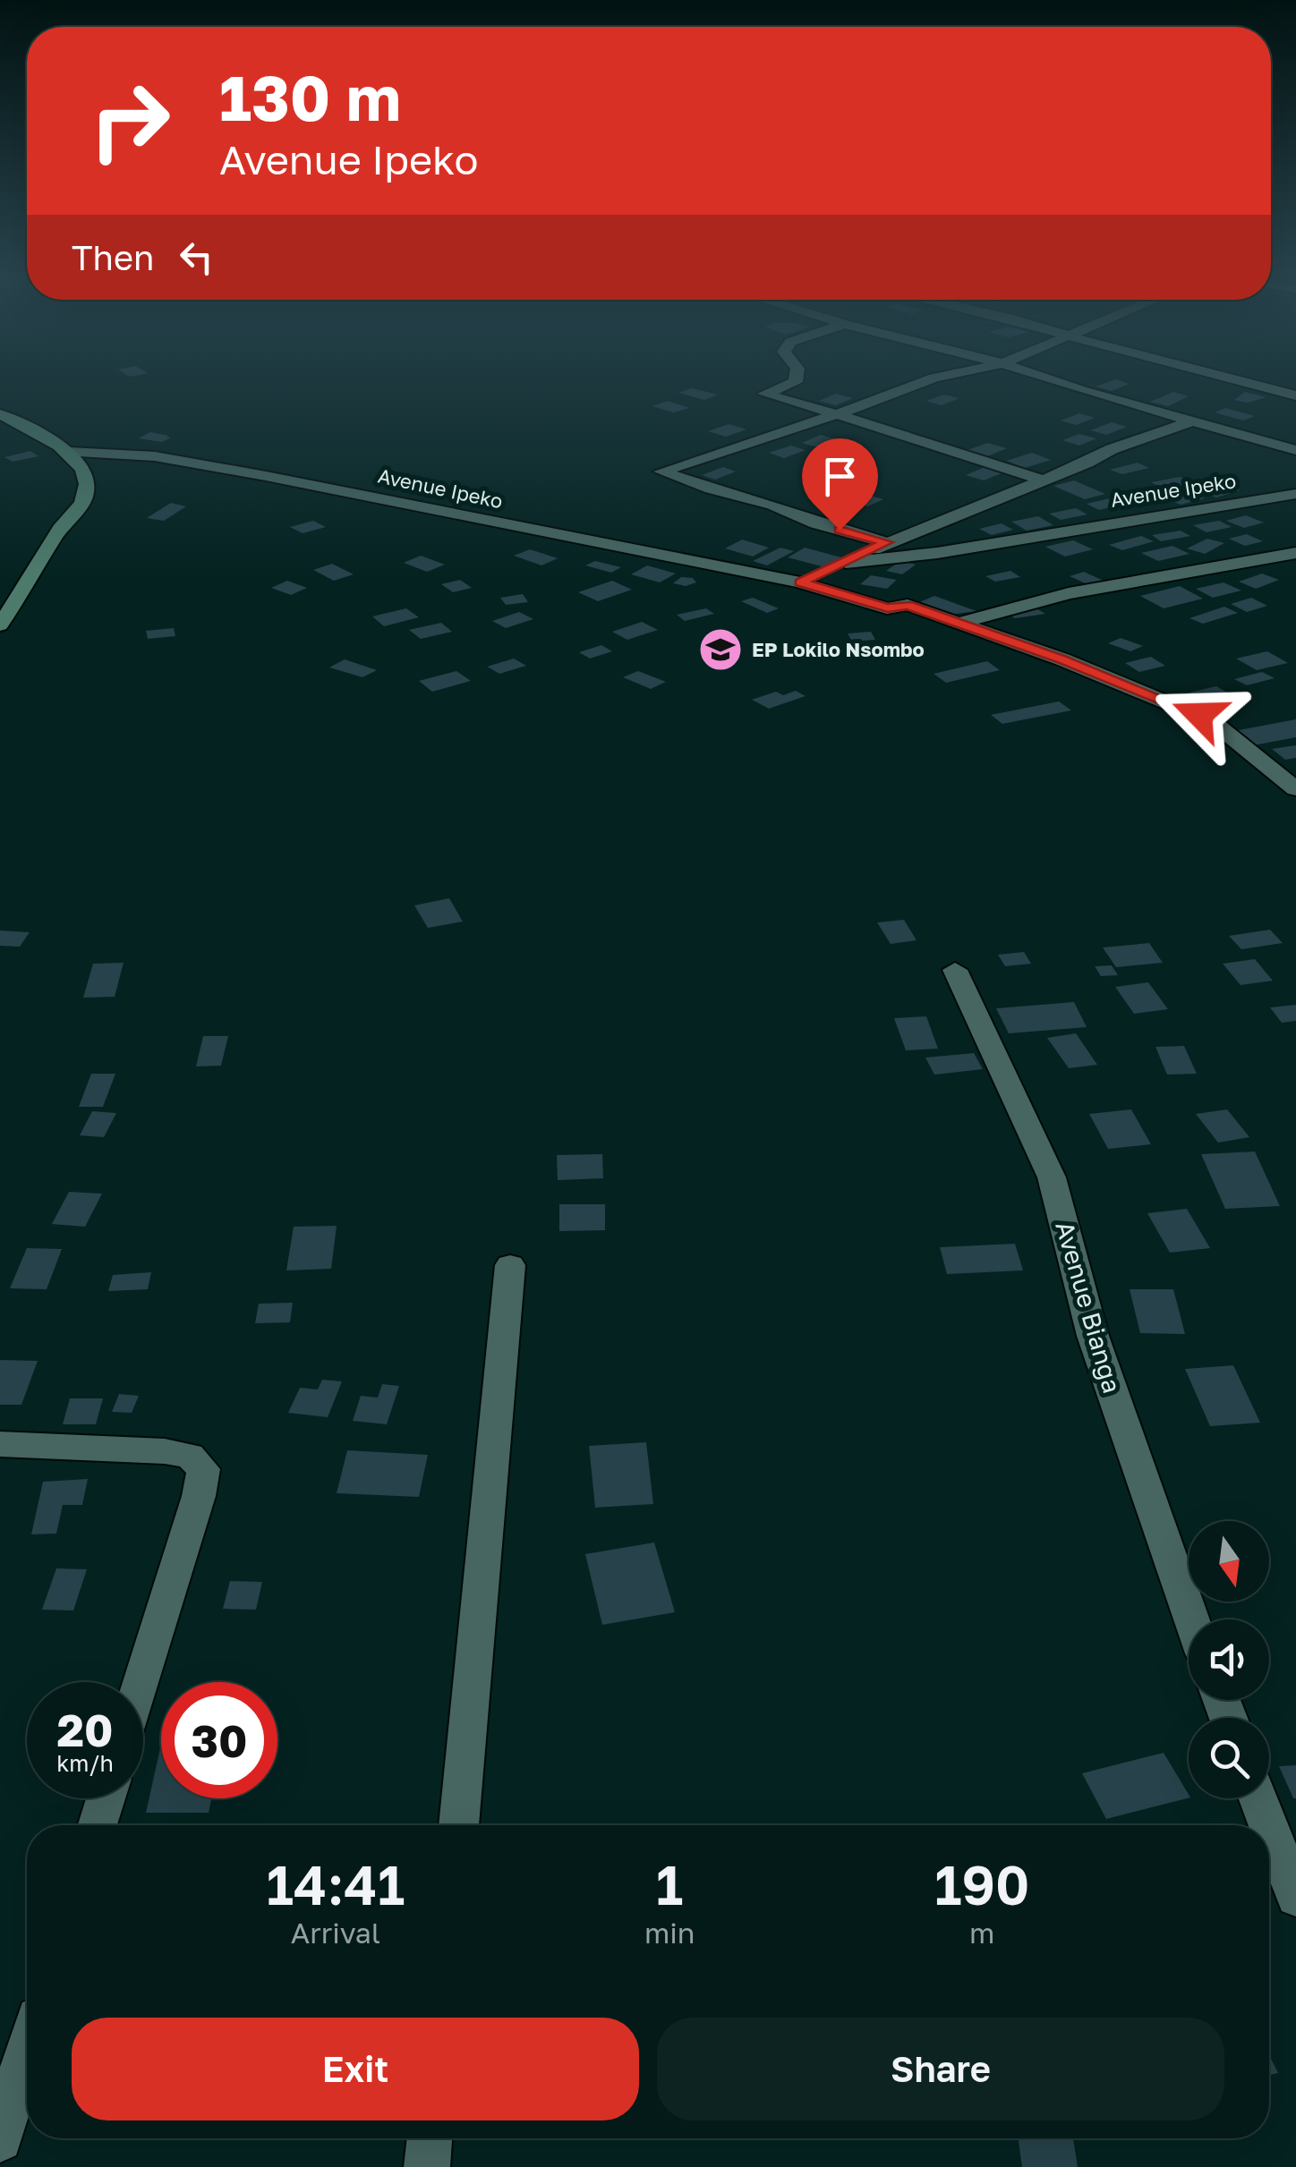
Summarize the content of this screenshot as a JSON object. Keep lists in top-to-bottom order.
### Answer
{
  "streets": {
    "street": ["Avenue Ipeko", "Avenue Bianga"]
  },
  "places": {
    "school or university": ["EP Lokilo Nsombo"]
  },
  "north": "bottom",
  "page": {
    "turn": ["130 m", "Avenue Ipeko"],
    "then": "Then",
    "speed": "20 km/h",
    "limit": "30",
    "eta": [
      "14:41",
      "Arrival",
      "1",
      "min",
      "190",
      "m"
    ],
    "buttons": ["Exit", "Share"]
  }
}
